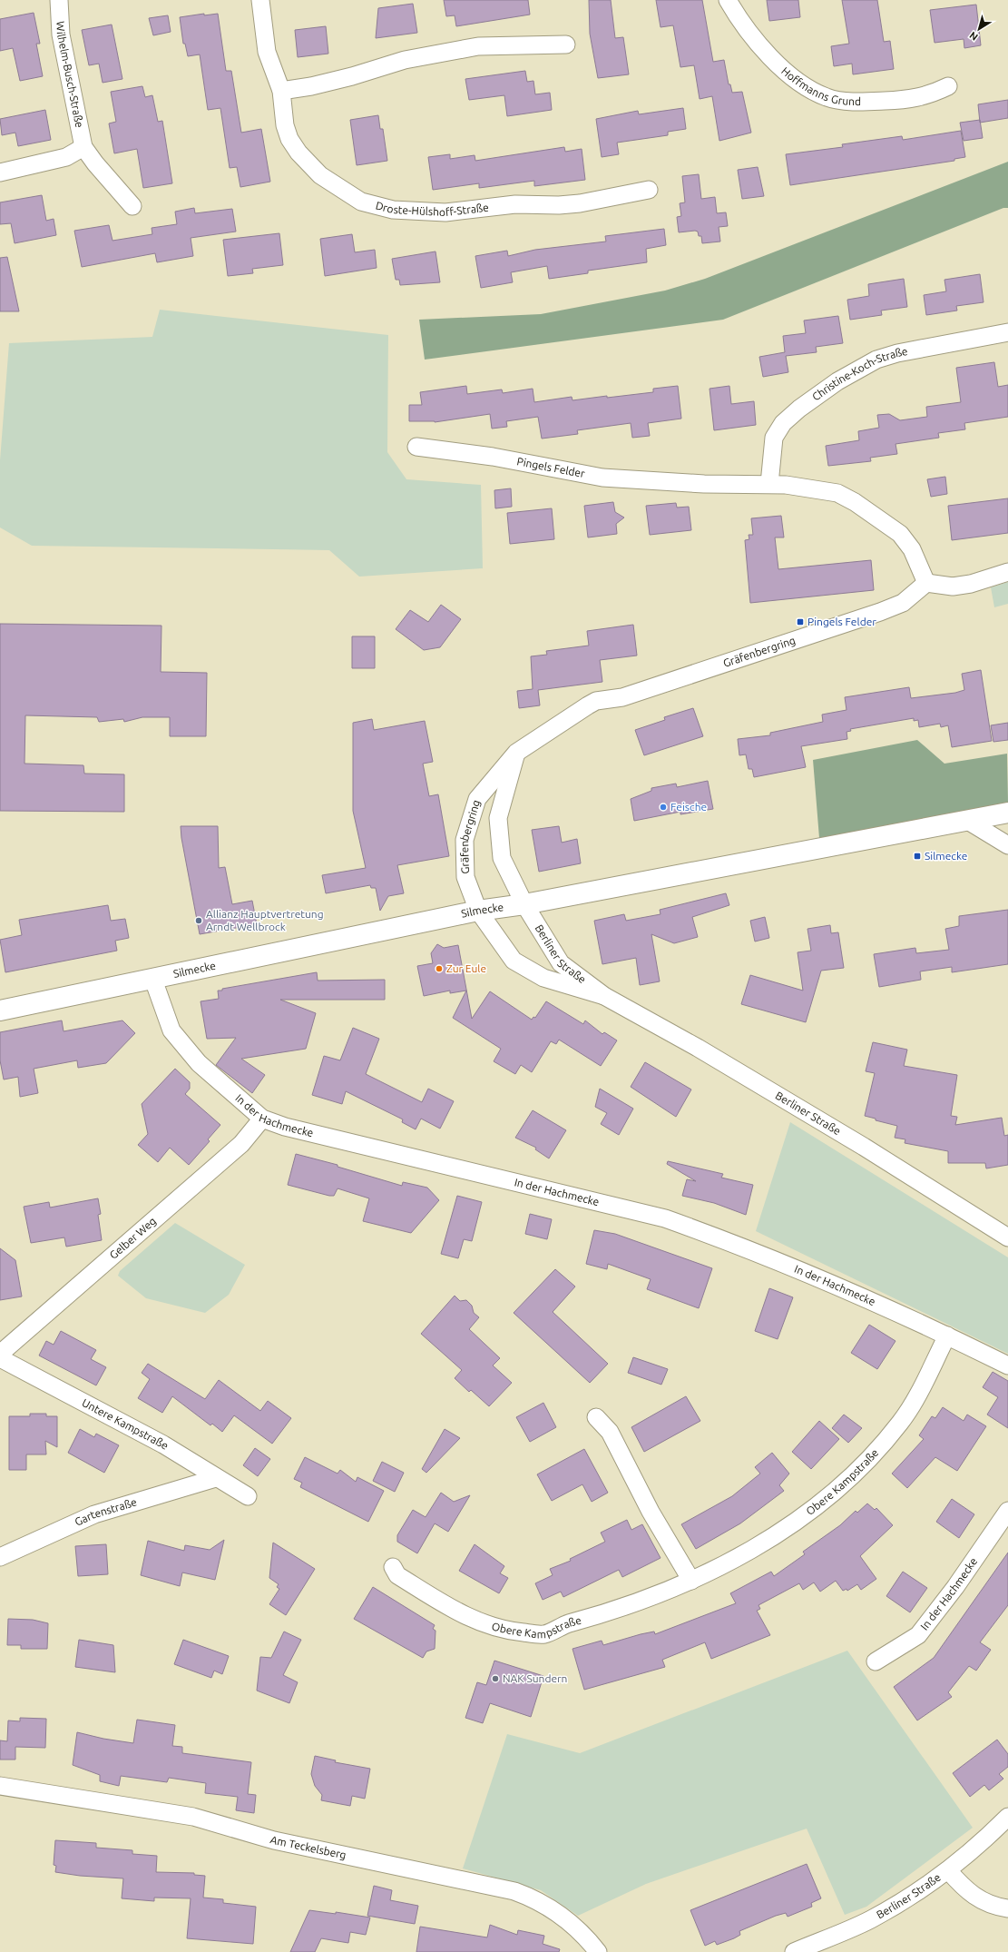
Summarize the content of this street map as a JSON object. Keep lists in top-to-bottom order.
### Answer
{
  "streets": {
    "main road": ["Silmecke"],
    "street": [
      "Wilhelm-Busch-Straße",
      "Hoffmanns Grund",
      "Droste-Hülshoff-Straße",
      "Christine-Koch-Straße",
      "Pingels Felder",
      "Gräfenbergring",
      "Berliner Straße",
      "In der Hachmecke",
      "Gelber Weg",
      "Untere Kampstraße",
      "Obere Kampstraße",
      "Gartenstraße",
      "Am Teckelsberg"
    ]
  },
  "crossings": [
    ["Christine-Koch-Straße", "Pingels Felder"],
    ["Pingels Felder", "Gräfenbergring"],
    ["Gräfenbergring", "Silmecke"],
    ["Gräfenbergring", "Berliner Straße"],
    ["Silmecke", "Berliner Straße"],
    ["Silmecke", "In der Hachmecke"],
    ["In der Hachmecke", "Gelber Weg"],
    ["In der Hachmecke", "Obere Kampstraße"],
    ["Untere Kampstraße", "Gartenstraße"]
  ],
  "places": {
    "transit": ["Pingels Felder", "Silmecke"],
    "other": [
      "Feische",
      "Allianz Hauptvertretung Arndt Wellbrock",
      "Zur Eule",
      "NAK Sundern"
    ]
  },
  "north": "bottom left"
}
